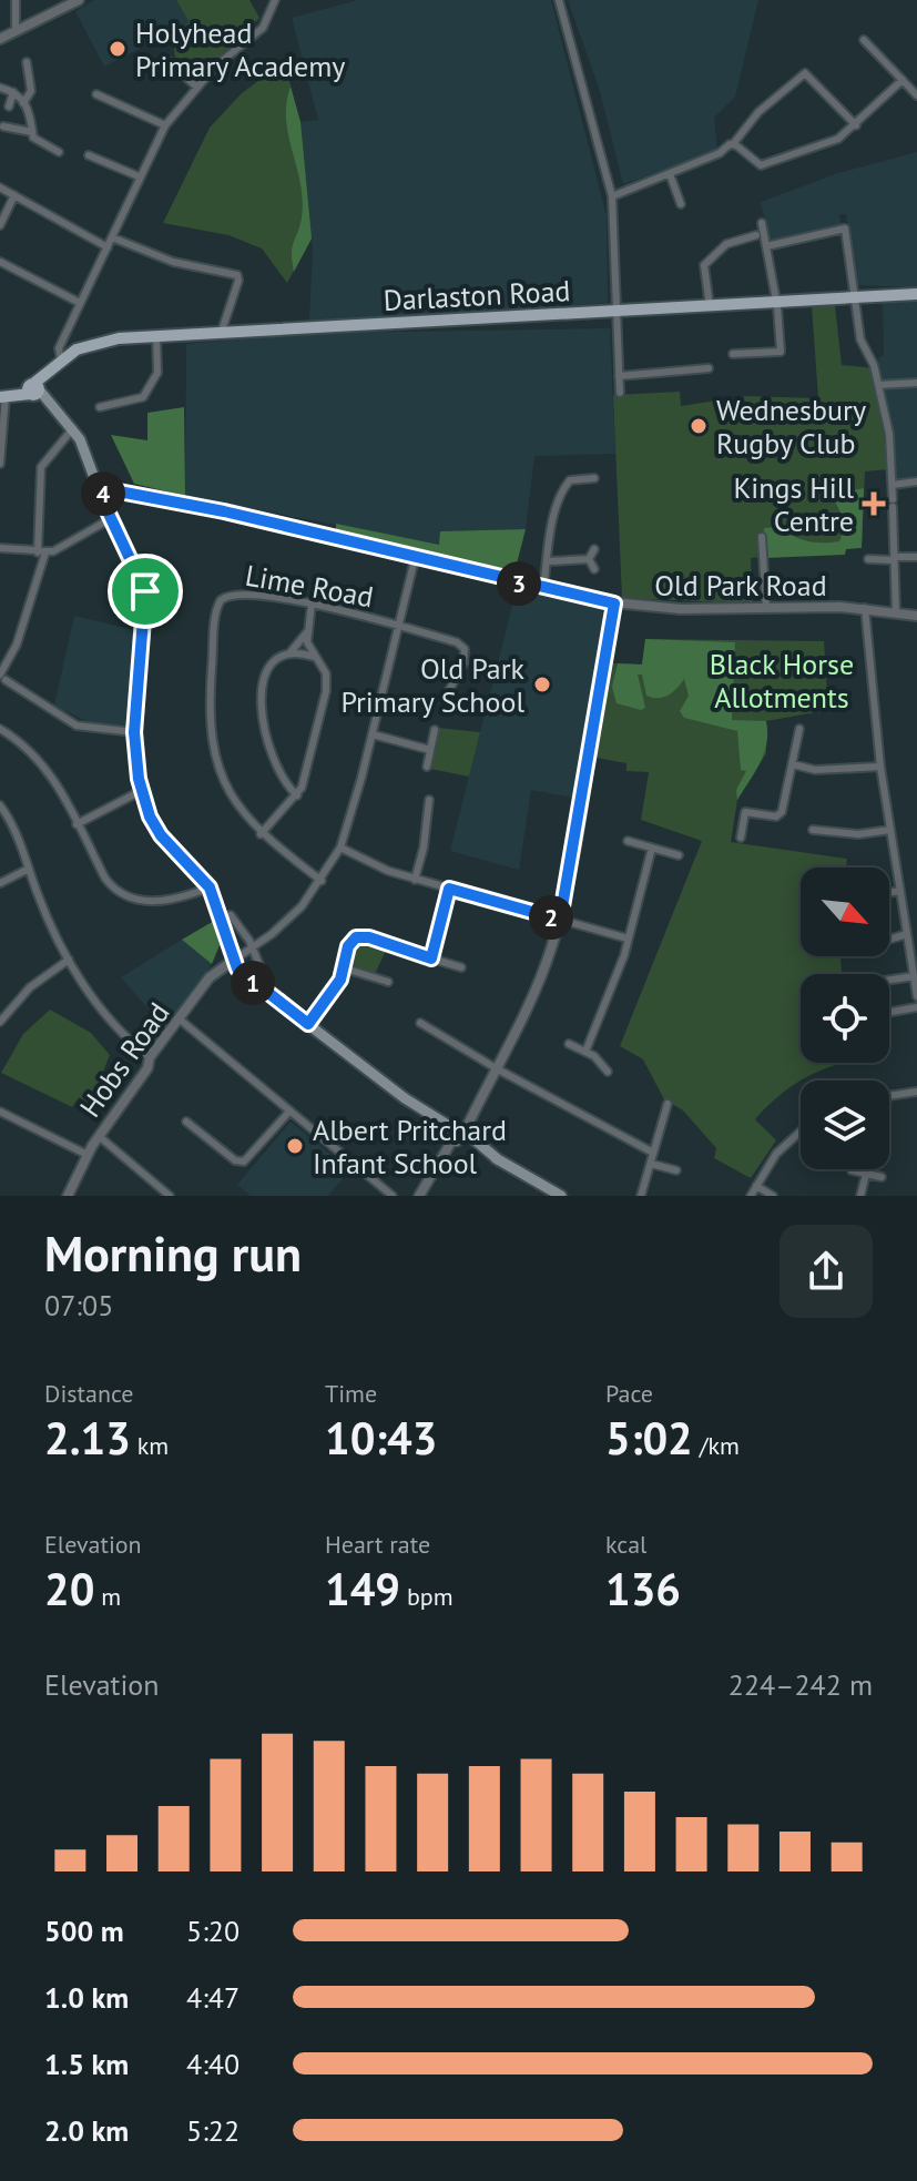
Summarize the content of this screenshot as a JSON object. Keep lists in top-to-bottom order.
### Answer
{
  "streets": {
    "main road": ["Darlaston Road"],
    "street": ["Old Park Road", "Lime Road", "Hobs Road"]
  },
  "parks": ["Black Horse Allotments"],
  "places": {
    "other": [
      "Holyhead Primary Academy",
      "Wednesbury Rugby Club",
      "Old Park Primary School",
      "Albert Pritchard Infant School"
    ],
    "health": ["Kings Hill Centre"]
  },
  "north": "bottom right",
  "page": {
    "pins": [
      "4",
      "3",
      "2",
      "1"
    ],
    "heading": ["Morning run", "07:05"],
    "stats": [
      ["Distance", "2.13 km"],
      ["Time", "10:43"],
      ["Pace", "5:02 /km"],
      ["Elevation", "20 m"],
      ["Heart rate", "149 bpm"],
      ["kcal", "136"]
    ],
    "chart": ["Elevation", "224–242 m"],
    "list": [
      {
        "name": "500 m",
        "note": "5:20"
      },
      {
        "name": "1.0 km",
        "note": "4:47"
      },
      {
        "name": "1.5 km",
        "note": "4:40"
      },
      {
        "name": "2.0 km",
        "note": "5:22"
      }
    ]
  }
}
